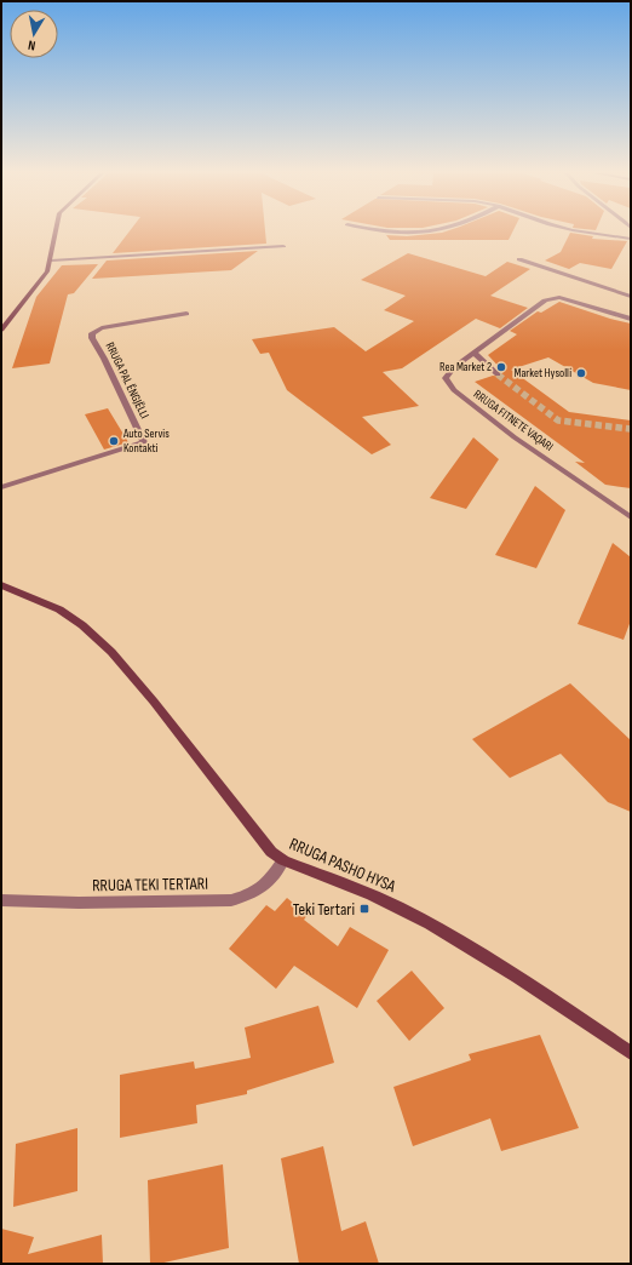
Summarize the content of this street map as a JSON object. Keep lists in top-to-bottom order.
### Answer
{
  "streets": {
    "main road": ["RRUGA PASHO HYSA"],
    "street": ["RRUGA PAL ËNGJËLLI", "RRUGA FITNETE VAQARI", "RRUGA TEKI TERTARI"]
  },
  "crossings": [
    ["RRUGA PASHO HYSA", "RRUGA TEKI TERTARI"]
  ],
  "places": {
    "other": ["Rea Market 2", "Market Hysolli", "Auto Servis Kontakti"],
    "transit": ["Teki Tertari"]
  },
  "north": "bottom"
}
